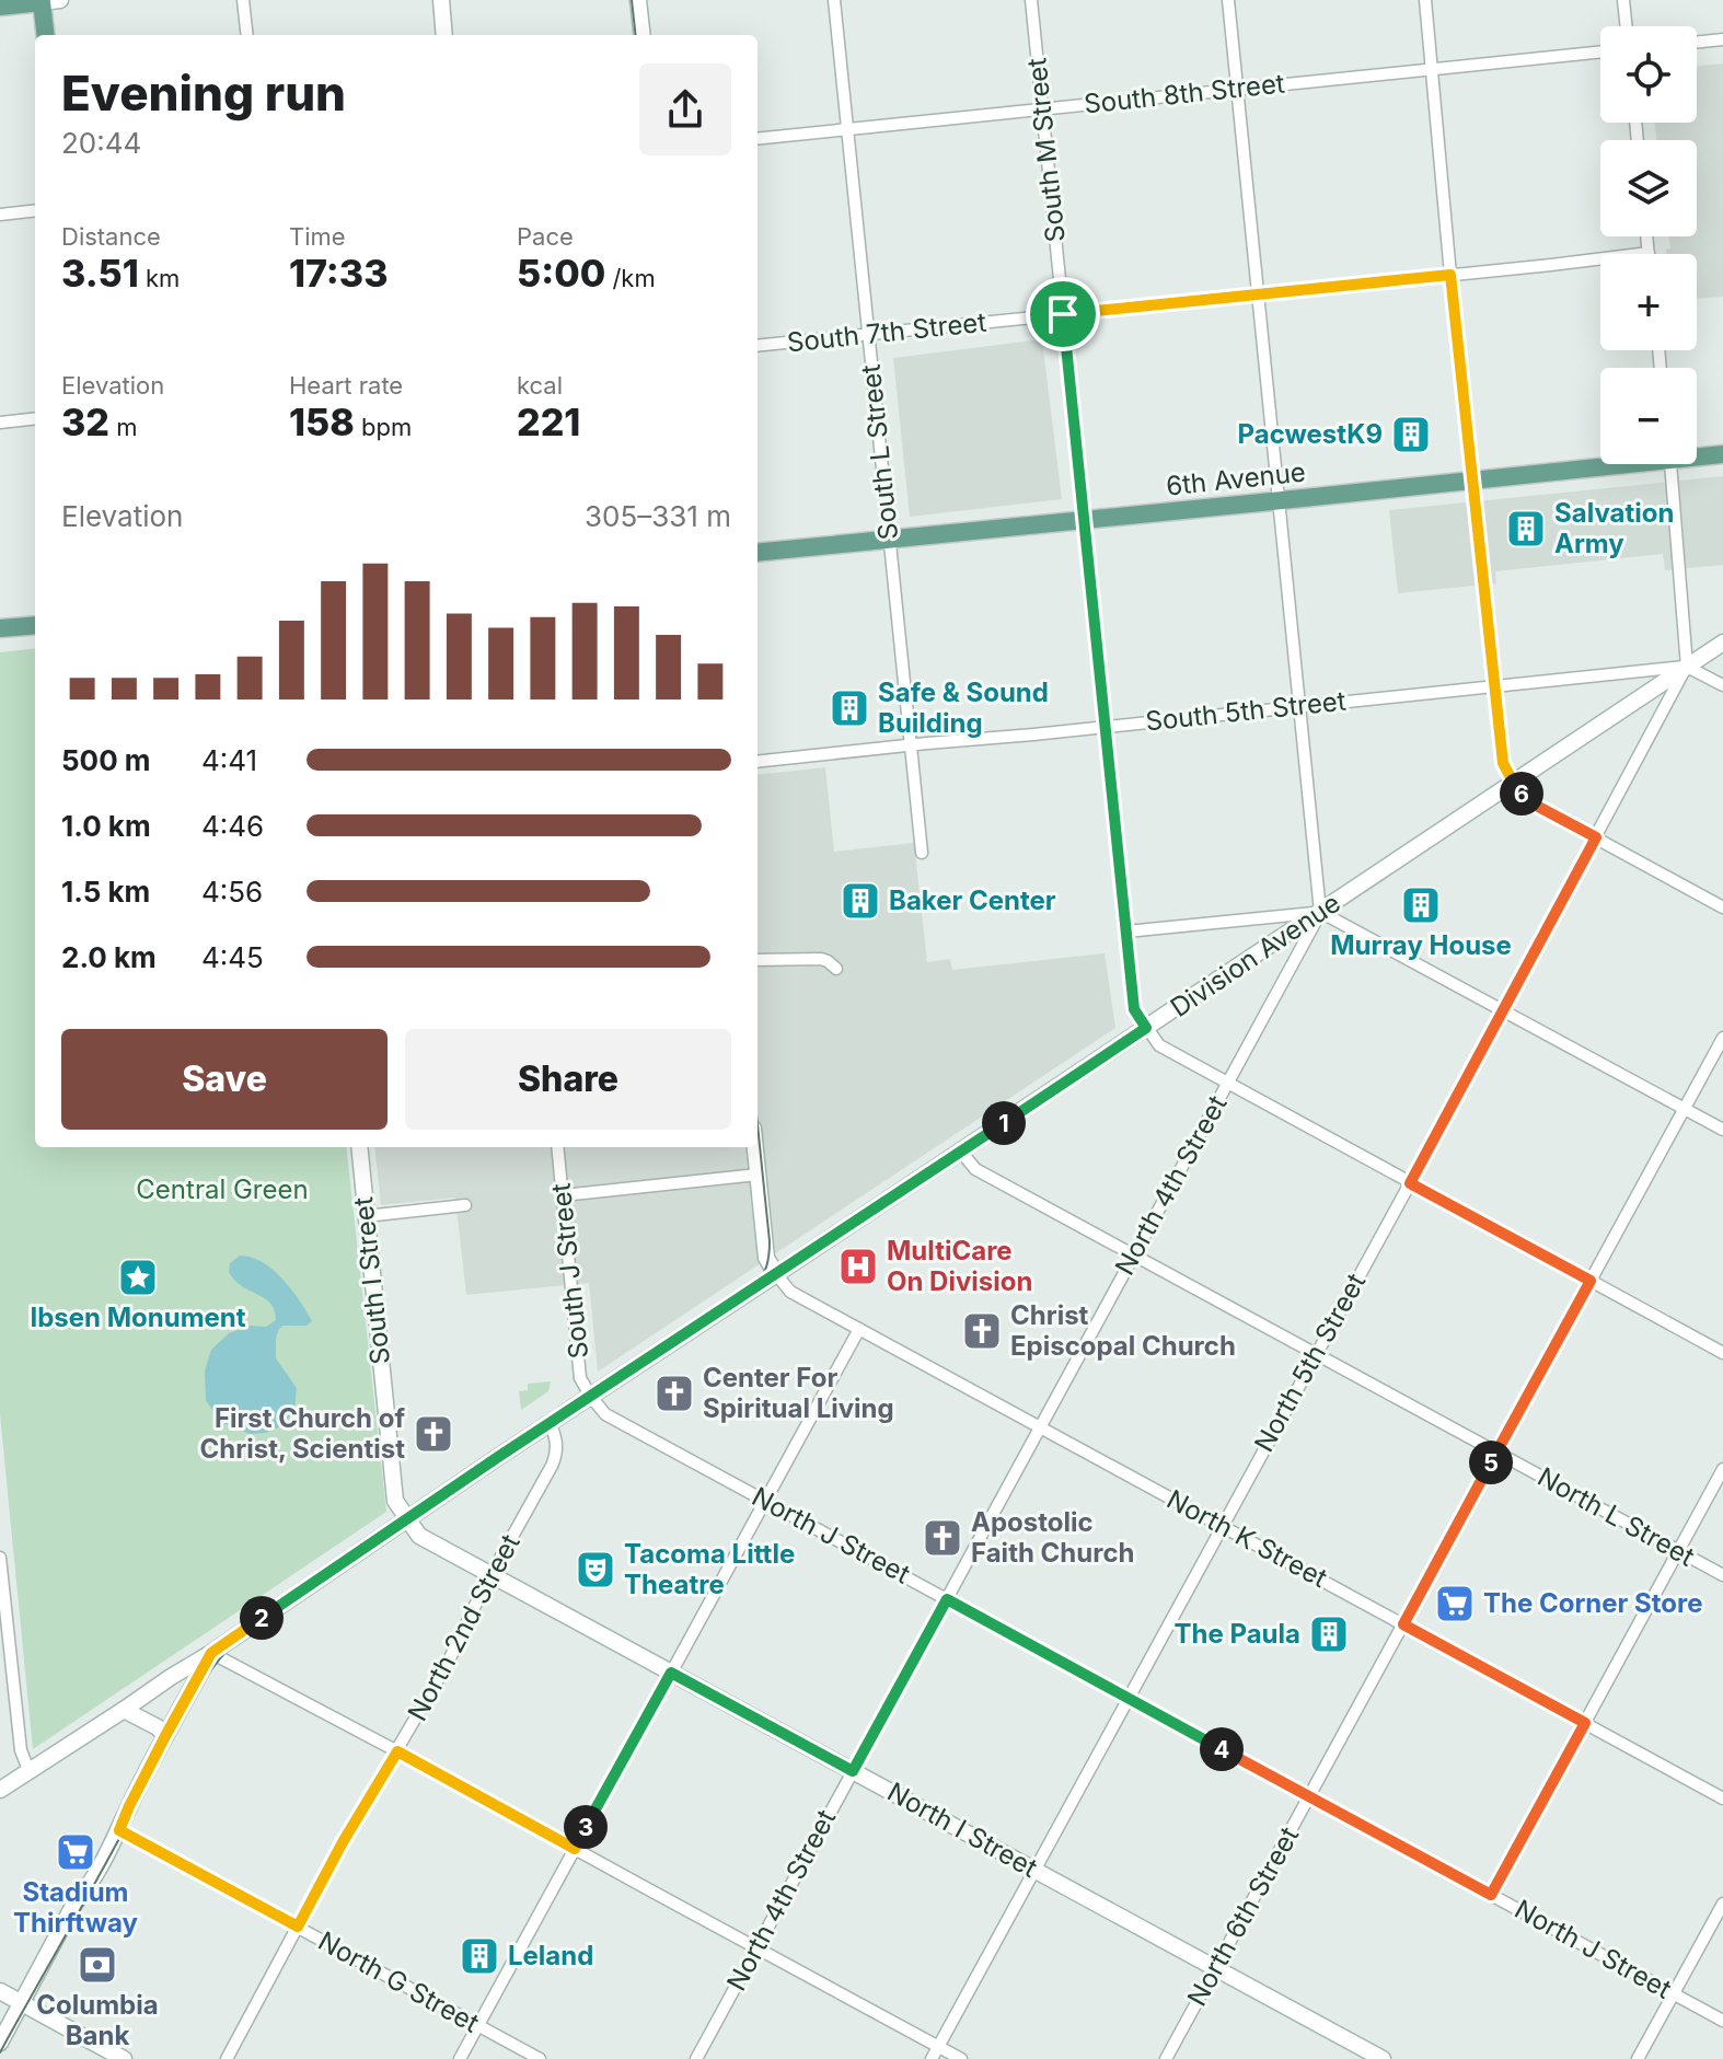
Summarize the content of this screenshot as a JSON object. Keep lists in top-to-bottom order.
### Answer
{
  "streets": {
    "main road": [
      "6th Avenue",
      "Division Avenue",
      "South I Street",
      "North I Street"
    ],
    "street": [
      "South 8th Street",
      "South M Street",
      "South 7th Street",
      "South L Street",
      "South 5th Street",
      "North 4th Street",
      "South J Street",
      "North 5th Street",
      "North L Street",
      "North J Street",
      "North K Street",
      "North 2nd Street",
      "North 6th Street",
      "North G Street"
    ]
  },
  "crossings": [
    ["South 8th Street", "South M Street"],
    ["South 8th Street", "South L Street"],
    ["South M Street", "South 7th Street"],
    ["South M Street", "6th Avenue"],
    ["South M Street", "South 5th Street"],
    ["South M Street", "Division Avenue"],
    ["South 7th Street", "South L Street"],
    ["South L Street", "6th Avenue"],
    ["South L Street", "South 5th Street"],
    ["South 5th Street", "Division Avenue"],
    ["South 5th Street", "North 5th Street"],
    ["Division Avenue", "North 4th Street"],
    ["Division Avenue", "South J Street"],
    ["Division Avenue", "South I Street"],
    ["Division Avenue", "North 5th Street"],
    ["Division Avenue", "North L Street"],
    ["Division Avenue", "North J Street"],
    ["Division Avenue", "North K Street"],
    ["Division Avenue", "North 2nd Street"],
    ["Division Avenue", "North I Street"],
    ["North 4th Street", "North L Street"],
    ["North 4th Street", "North J Street"],
    ["North 4th Street", "North K Street"],
    ["North 4th Street", "North I Street"],
    ["South J Street", "North J Street"],
    ["South I Street", "North I Street"],
    ["North 5th Street", "North L Street"],
    ["North 5th Street", "North J Street"],
    ["North 5th Street", "North K Street"],
    ["North 5th Street", "North I Street"],
    ["North L Street", "North 6th Street"],
    ["North J Street", "North 6th Street"],
    ["North K Street", "North 6th Street"],
    ["North 2nd Street", "North I Street"],
    ["North 2nd Street", "North G Street"],
    ["North I Street", "North 6th Street"]
  ],
  "parks": ["Central Green"],
  "places": {
    "building": [
      "PacwestK9",
      "Salvation Army",
      "Safe & Sound Building",
      "Baker Center",
      "Murray House",
      "The Paula",
      "Leland"
    ],
    "hospital": ["MultiCare On Division"],
    "place": ["Ibsen Monument"],
    "church": [
      "Christ Episcopal Church",
      "Center For Spiritual Living",
      "First Church of Christ, Scientist",
      "Apostolic Faith Church"
    ],
    "theatre": ["Tacoma Little Theatre"],
    "supermarket": ["The Corner Store", "Stadium Thirftway"],
    "bank": ["Columbia Bank"]
  },
  "page": {
    "map_buttons": ["+", "−"],
    "heading": ["Evening run", "20:44"],
    "stats": [
      ["Distance", "3.51 km"],
      ["Time", "17:33"],
      ["Pace", "5:00 /km"],
      ["Elevation", "32 m"],
      ["Heart rate", "158 bpm"],
      ["kcal", "221"]
    ],
    "chart": ["Elevation", "305–331 m"],
    "list": [
      {
        "name": "500 m",
        "note": "4:41"
      },
      {
        "name": "1.0 km",
        "note": "4:46"
      },
      {
        "name": "1.5 km",
        "note": "4:56"
      },
      {
        "name": "2.0 km",
        "note": "4:45"
      }
    ],
    "pins": [
      "6",
      "1",
      "5",
      "2",
      "4",
      "3"
    ],
    "buttons": ["Save", "Share"]
  }
}
